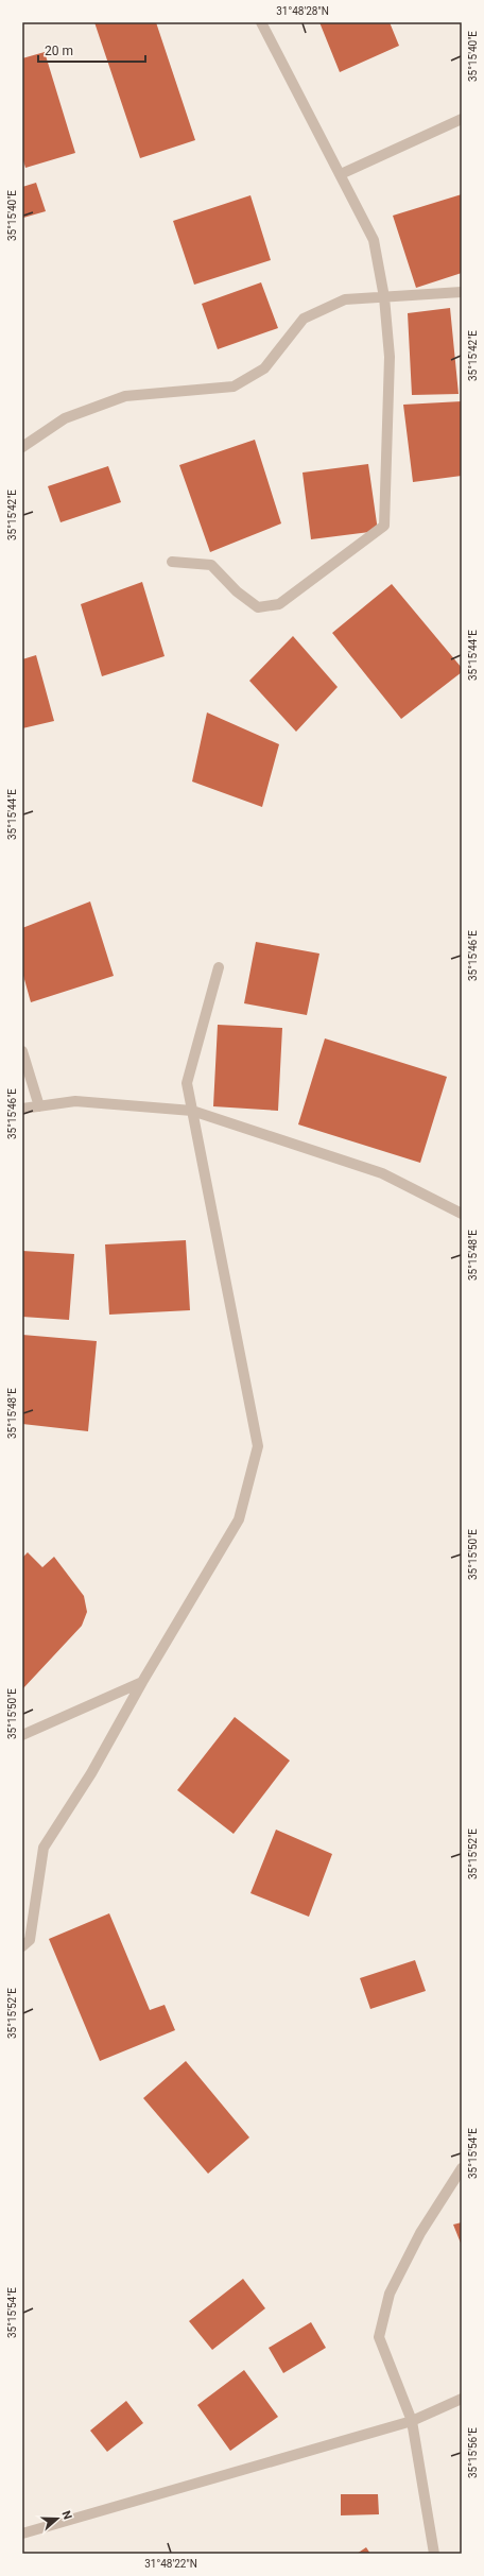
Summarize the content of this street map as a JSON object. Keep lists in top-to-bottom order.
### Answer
{
  "scale_bar": "20 m",
  "north": "right",
  "coordinates": [
    "31°48'28\"N",
    "35°15'40\"E",
    "35°15'42\"E",
    "35°15'44\"E",
    "35°15'46\"E",
    "35°15'48\"E",
    "35°15'50\"E",
    "35°15'52\"E",
    "35°15'54\"E",
    "35°15'56\"E",
    "31°48'22\"N"
  ]
}
